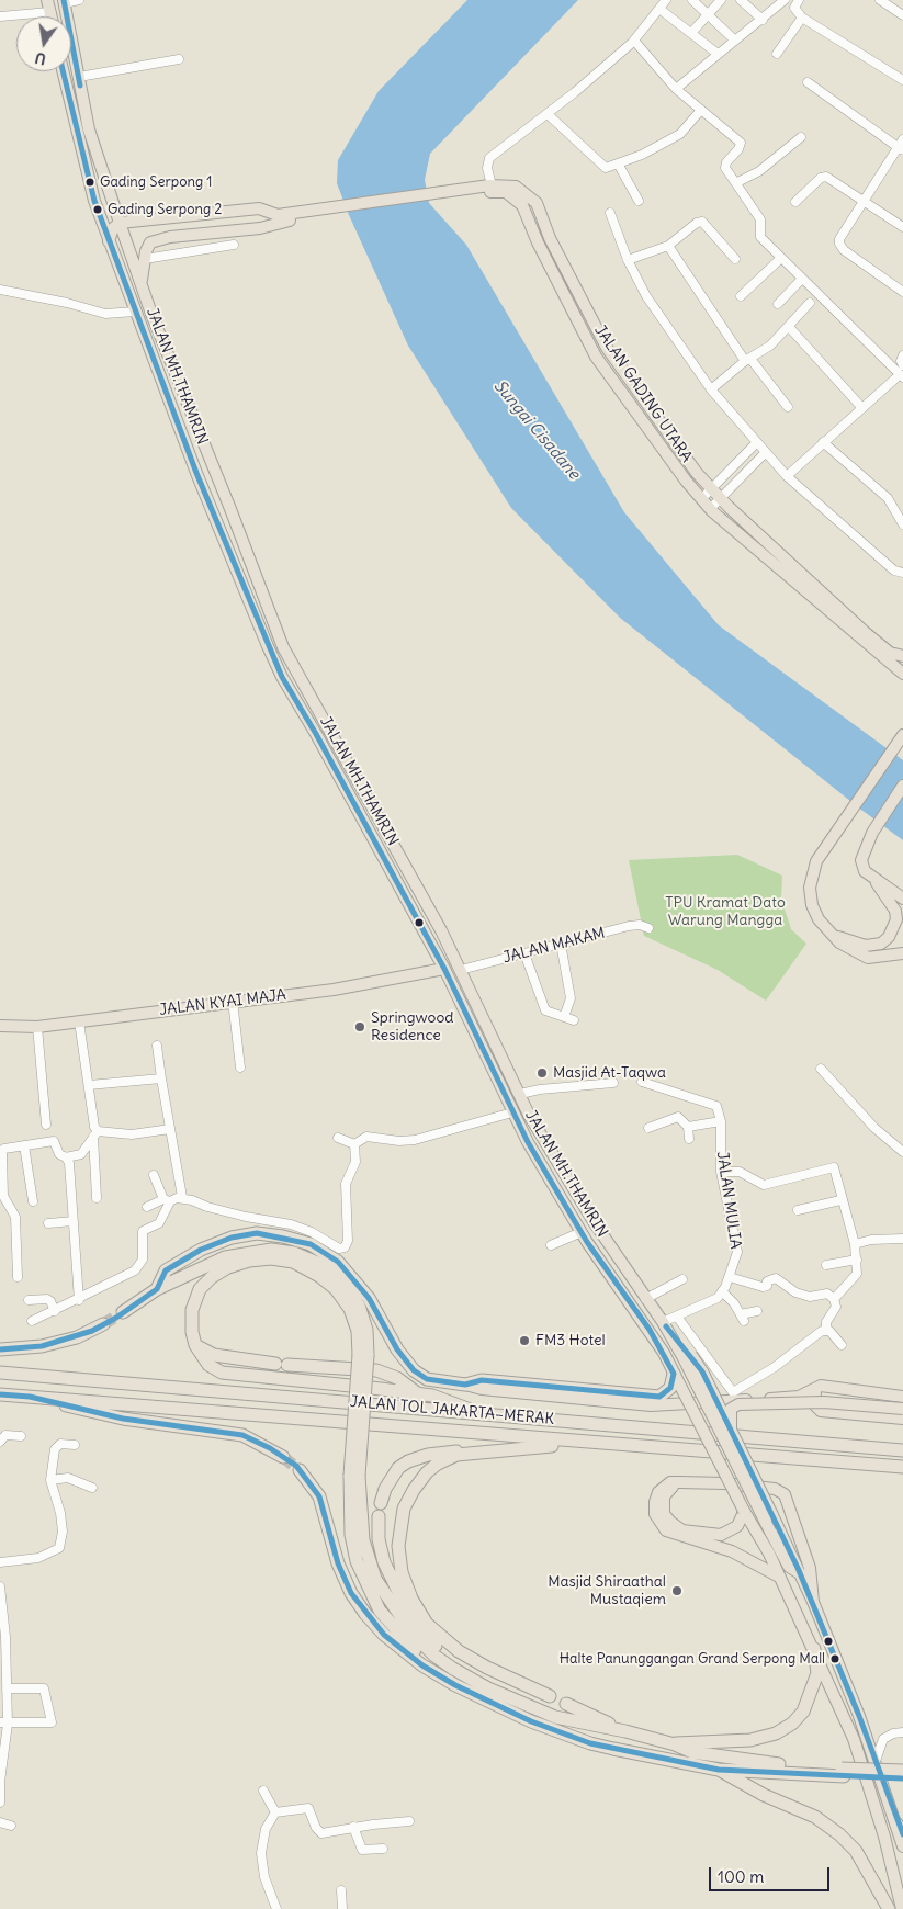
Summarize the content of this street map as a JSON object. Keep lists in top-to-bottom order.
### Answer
{
  "streets": {
    "highway": ["JALAN TOL JAKARTA–MERAK"],
    "main road": ["JALAN MH.THAMRIN", "JALAN GADING UTARA", "JALAN KYAI MAJA"],
    "street": ["JALAN MAKAM", "JALAN MULIA"]
  },
  "crossings": [
    ["JALAN MH.THAMRIN", "JALAN GADING UTARA"],
    ["JALAN MH.THAMRIN", "JALAN MAKAM"],
    ["JALAN MH.THAMRIN", "JALAN MULIA"]
  ],
  "water": ["Sungai Cisadane"],
  "parks": ["TPU Kramat Dato Warung Mangga"],
  "places": [
    "Gading Serpong 1",
    "Gading Serpong 2",
    "Springwood Residence",
    "Masjid At-Taqwa",
    "FM3 Hotel",
    "Masjid Shiraathal Mustaqiem",
    "Halte Panunggangan Grand Serpong Mall"
  ],
  "scale_bar": "100 m",
  "north": "bottom"
}
